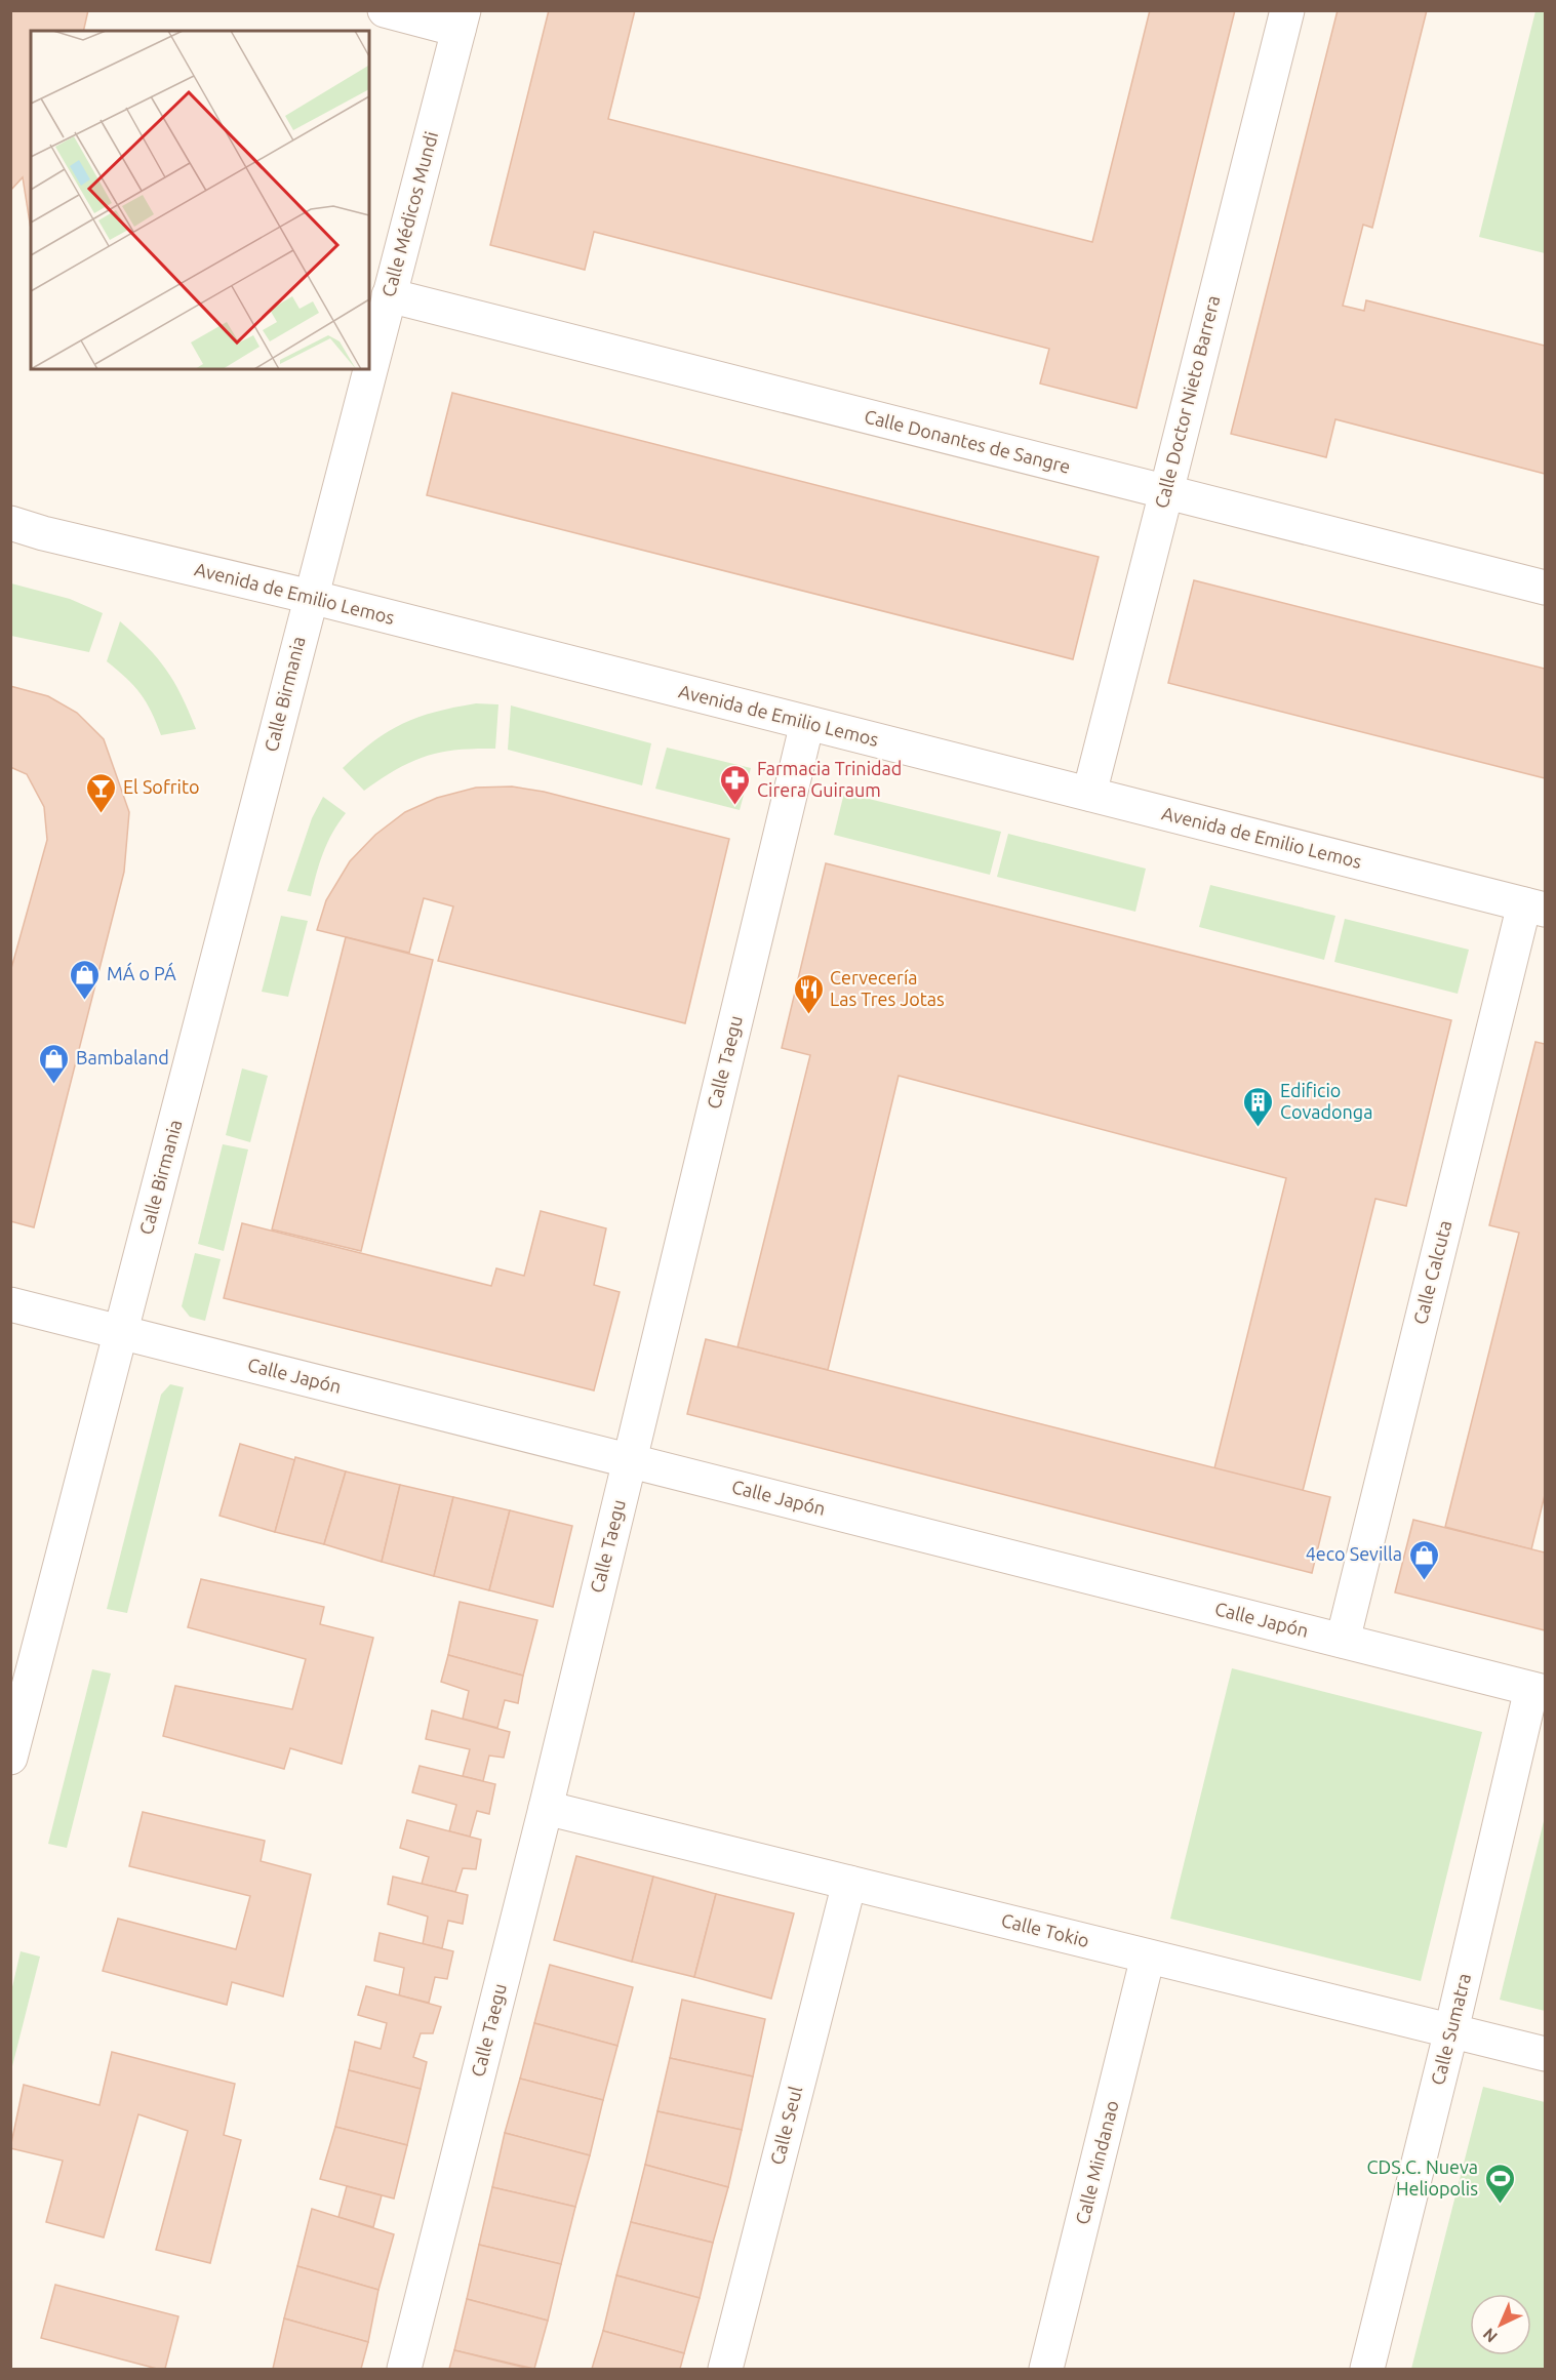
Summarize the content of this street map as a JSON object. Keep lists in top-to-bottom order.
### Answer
{
  "streets": {
    "street": [
      "Calle Médicos Mundi",
      "Calle Doctor Nieto Barrera",
      "Calle Donantes de Sangre",
      "Avenida de Emilio Lemos",
      "Calle Birmania",
      "Calle Taegu",
      "Calle Calcuta",
      "Calle Japón",
      "Calle Tokio",
      "Calle Sumatra",
      "Calle Seul",
      "Calle Mindanao"
    ]
  },
  "crossings": [
    ["Calle Médicos Mundi", "Calle Donantes de Sangre"],
    ["Calle Médicos Mundi", "Avenida de Emilio Lemos"],
    ["Calle Médicos Mundi", "Calle Birmania"],
    ["Calle Doctor Nieto Barrera", "Calle Donantes de Sangre"],
    ["Calle Doctor Nieto Barrera", "Avenida de Emilio Lemos"],
    ["Avenida de Emilio Lemos", "Calle Birmania"],
    ["Avenida de Emilio Lemos", "Calle Taegu"],
    ["Avenida de Emilio Lemos", "Calle Calcuta"],
    ["Calle Birmania", "Calle Japón"],
    ["Calle Taegu", "Calle Japón"],
    ["Calle Taegu", "Calle Tokio"],
    ["Calle Calcuta", "Calle Japón"],
    ["Calle Japón", "Calle Sumatra"],
    ["Calle Tokio", "Calle Sumatra"],
    ["Calle Tokio", "Calle Seul"],
    ["Calle Tokio", "Calle Mindanao"]
  ],
  "places": {
    "pharmacy": ["Farmacia Trinidad Cirera Guiraum"],
    "bar": ["El Sofrito"],
    "shop": ["MÁ o PÁ", "Bambaland", "4eco Sevilla"],
    "restaurant": ["Cervecería Las Tres Jotas"],
    "building": ["Edificio Covadonga"],
    "sports": ["CDS.C. Nueva Heliopolis"]
  },
  "north": "bottom left"
}
